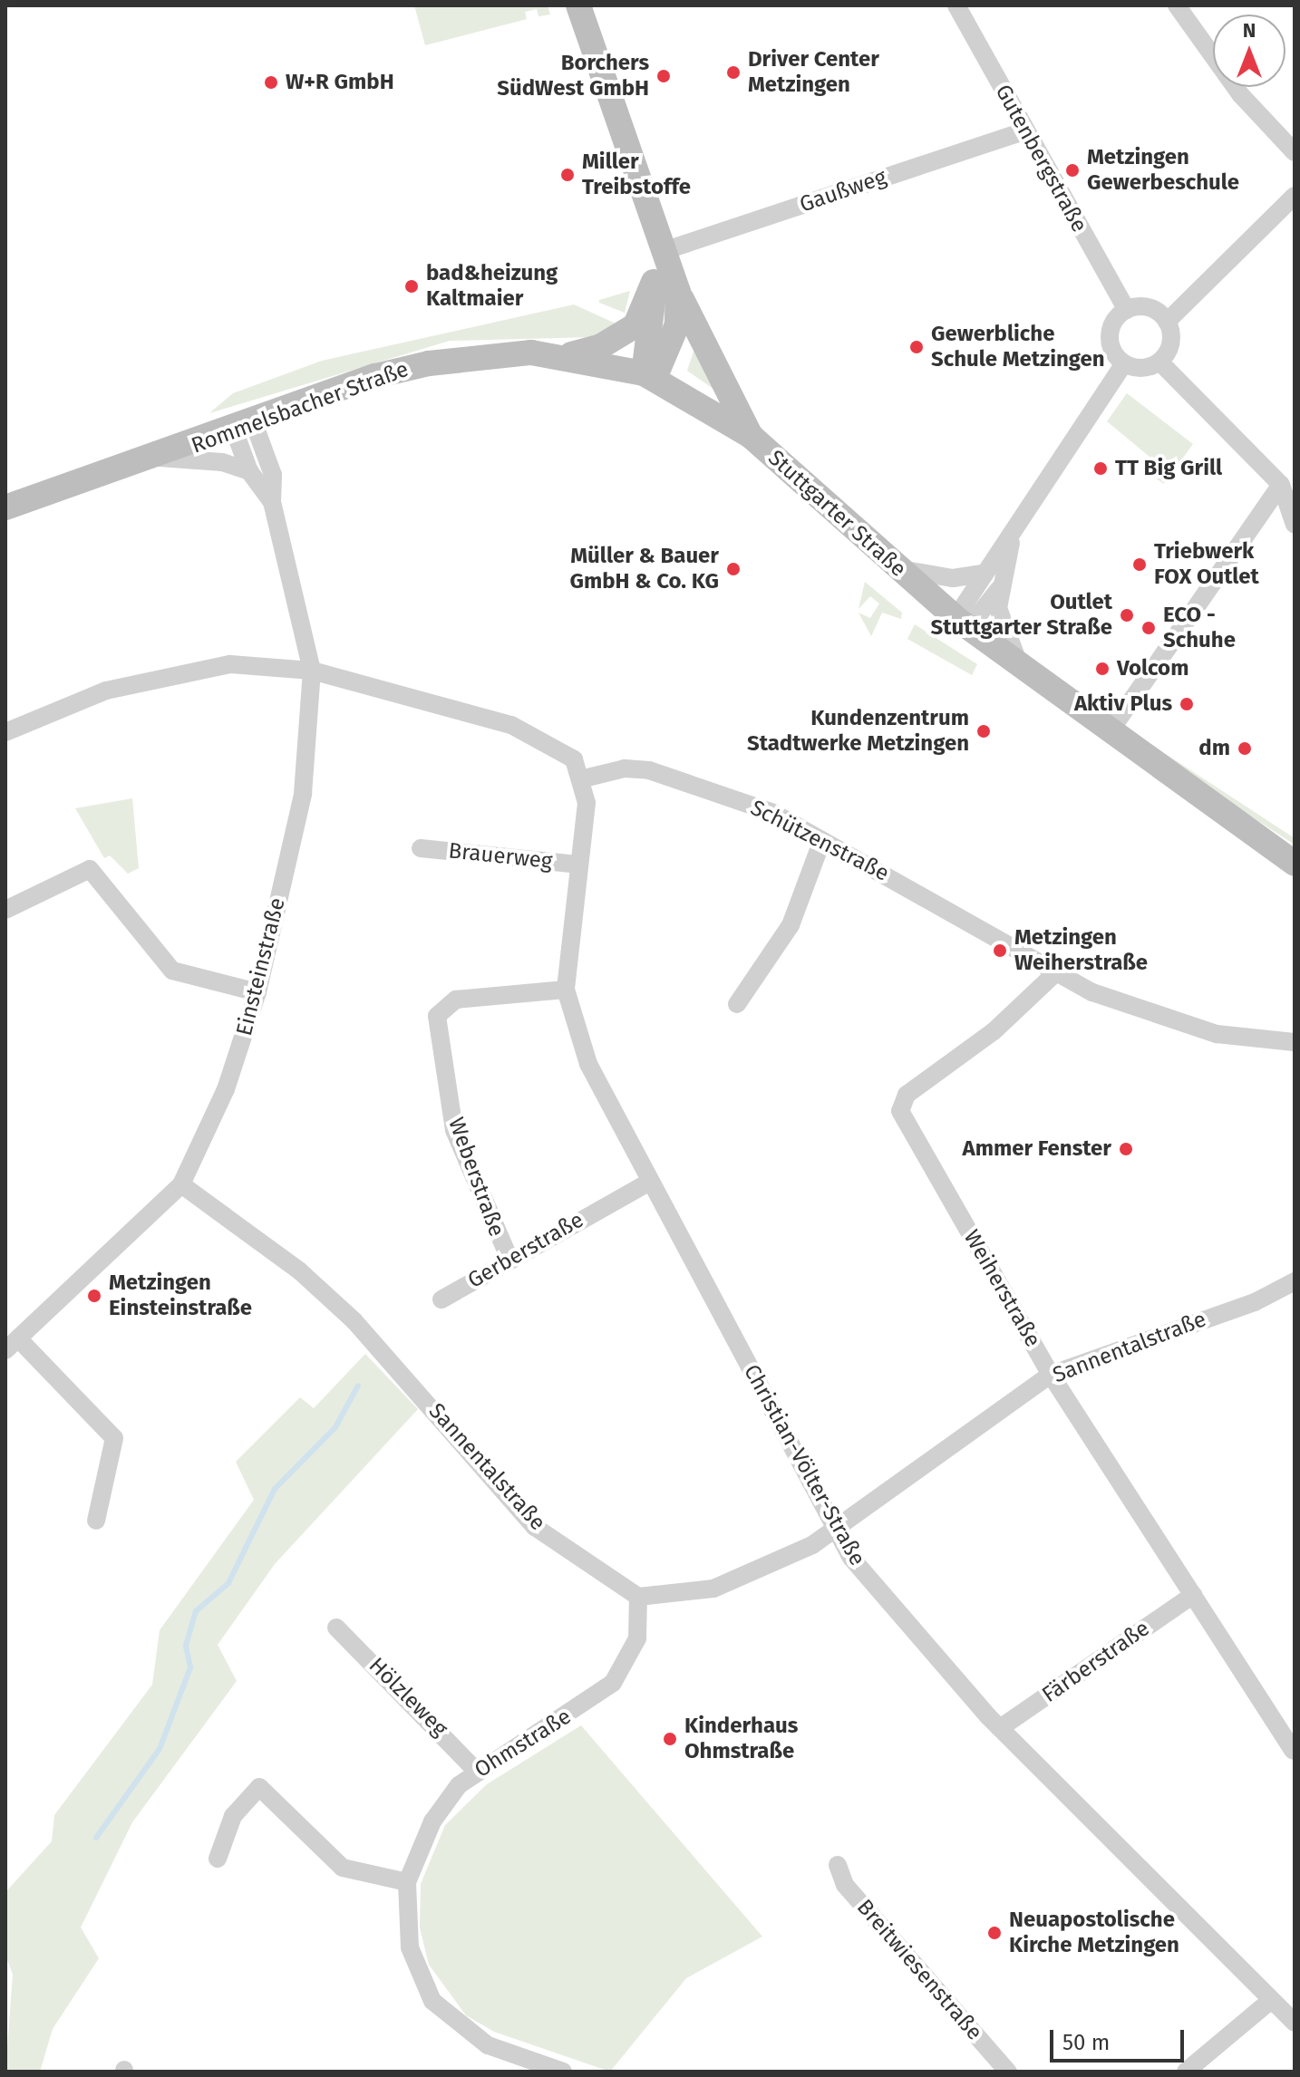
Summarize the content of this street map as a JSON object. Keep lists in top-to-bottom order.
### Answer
{
  "streets": {
    "main road": ["Rommelsbacher Straße", "Stuttgarter Straße"],
    "street": [
      "Gutenbergstraße",
      "Gaußweg",
      "Schützenstraße",
      "Brauerweg",
      "Einsteinstraße",
      "Weberstraße",
      "Gerberstraße",
      "Weiherstraße",
      "Sannentalstraße",
      "Christian-Völter-Straße",
      "Färberstraße",
      "Hölzleweg",
      "Ohmstraße",
      "Breitwiesenstraße"
    ]
  },
  "crossings": [
    ["Gutenbergstraße", "Gaußweg"],
    ["Rommelsbacher Straße", "Stuttgarter Straße"],
    ["Rommelsbacher Straße", "Einsteinstraße"],
    ["Schützenstraße", "Weiherstraße"],
    ["Schützenstraße", "Christian-Völter-Straße"],
    ["Brauerweg", "Christian-Völter-Straße"],
    ["Einsteinstraße", "Sannentalstraße"],
    ["Weberstraße", "Gerberstraße"],
    ["Weberstraße", "Christian-Völter-Straße"],
    ["Gerberstraße", "Christian-Völter-Straße"],
    ["Weiherstraße", "Sannentalstraße"],
    ["Weiherstraße", "Färberstraße"],
    ["Sannentalstraße", "Christian-Völter-Straße"],
    ["Sannentalstraße", "Ohmstraße"],
    ["Christian-Völter-Straße", "Färberstraße"],
    ["Hölzleweg", "Ohmstraße"]
  ],
  "places": [
    "Driver Center Metzingen",
    "Borchers SüdWest GmbH",
    "W+R GmbH",
    "Metzingen Gewerbeschule",
    "Miller Treibstoffe",
    "bad&heizung Kaltmaier",
    "Gewerbliche Schule Metzingen",
    "TT Big Grill",
    "Triebwerk FOX Outlet",
    "Müller & Bauer GmbH & Co. KG",
    "Outlet Stuttgarter Straße",
    "ECO - Schuhe",
    "Volcom",
    "Aktiv Plus",
    "Kundenzentrum Stadtwerke Metzingen",
    "dm",
    "Metzingen Weiherstraße",
    "Ammer Fenster",
    "Metzingen Einsteinstraße",
    "Kinderhaus Ohmstraße",
    "Neuapostolische Kirche Metzingen"
  ],
  "scale_bar": "50 m",
  "north": "top"
}
